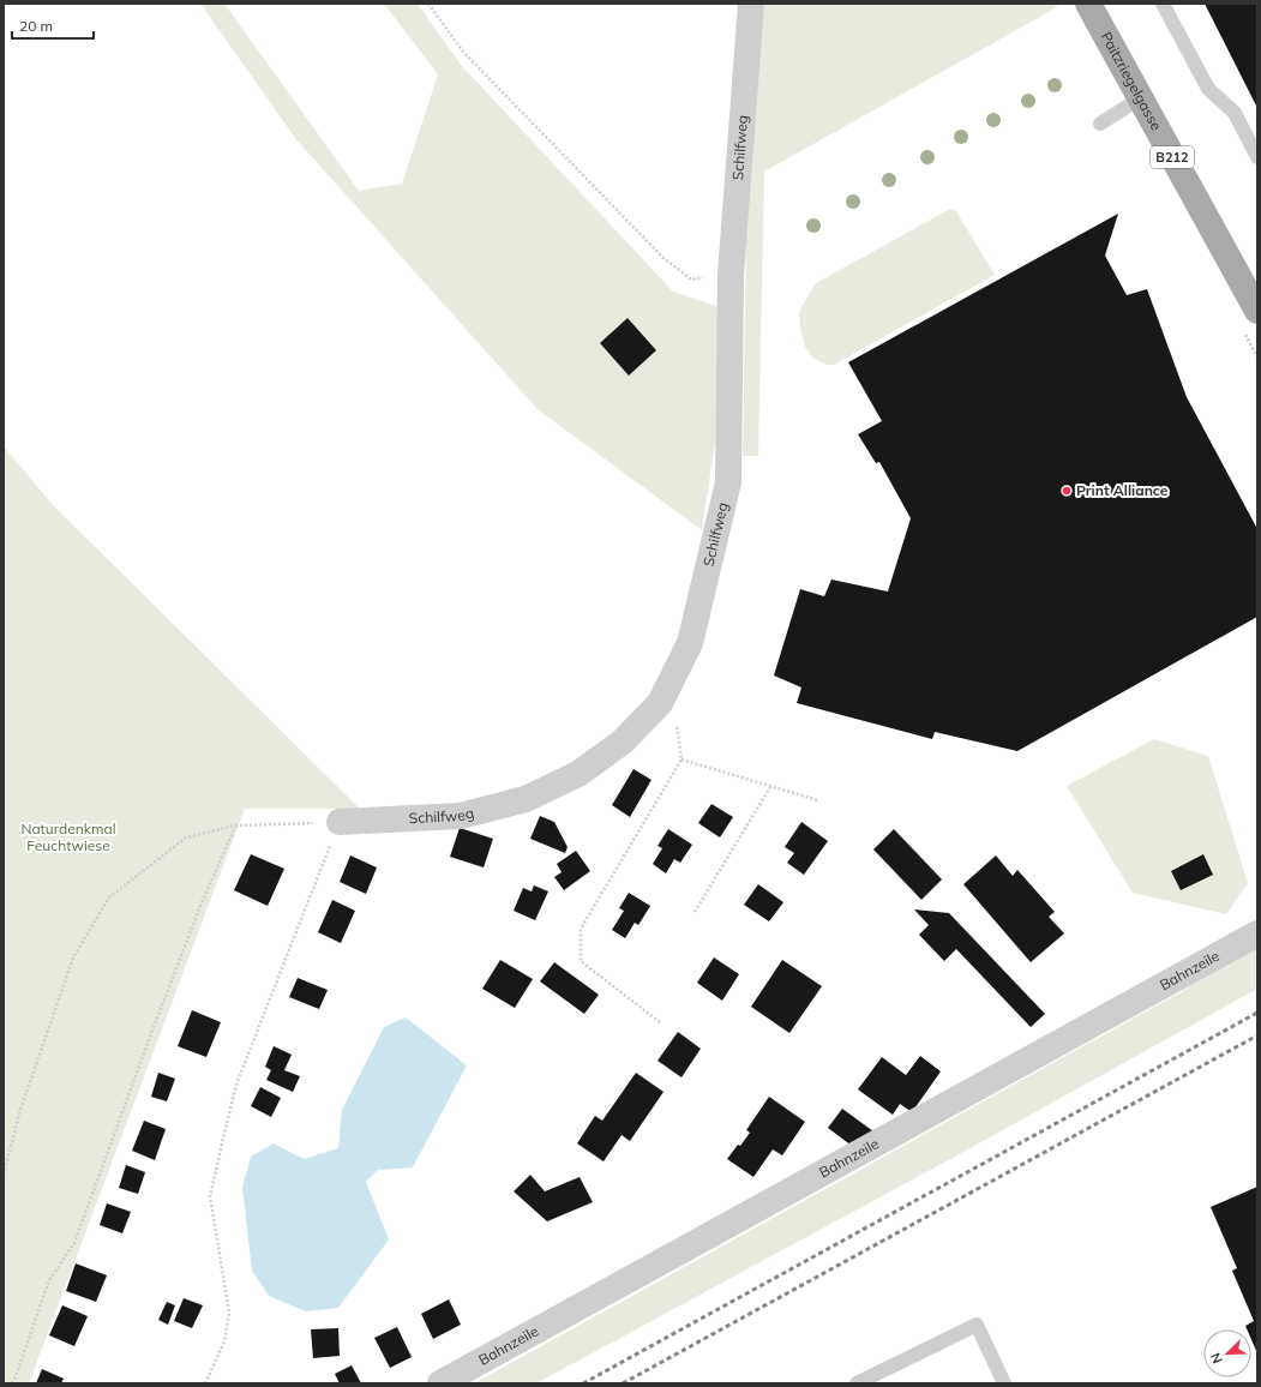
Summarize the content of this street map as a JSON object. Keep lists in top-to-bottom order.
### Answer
{
  "streets": {
    "main road": ["Paitzriegelgasse", "B212"],
    "street": ["Schilfweg", "Bahnzeile"]
  },
  "parks": ["Naturdenkmal Feuchtwiese"],
  "places": ["Print Alliance"],
  "scale_bar": "20 m",
  "north": "bottom left"
}
